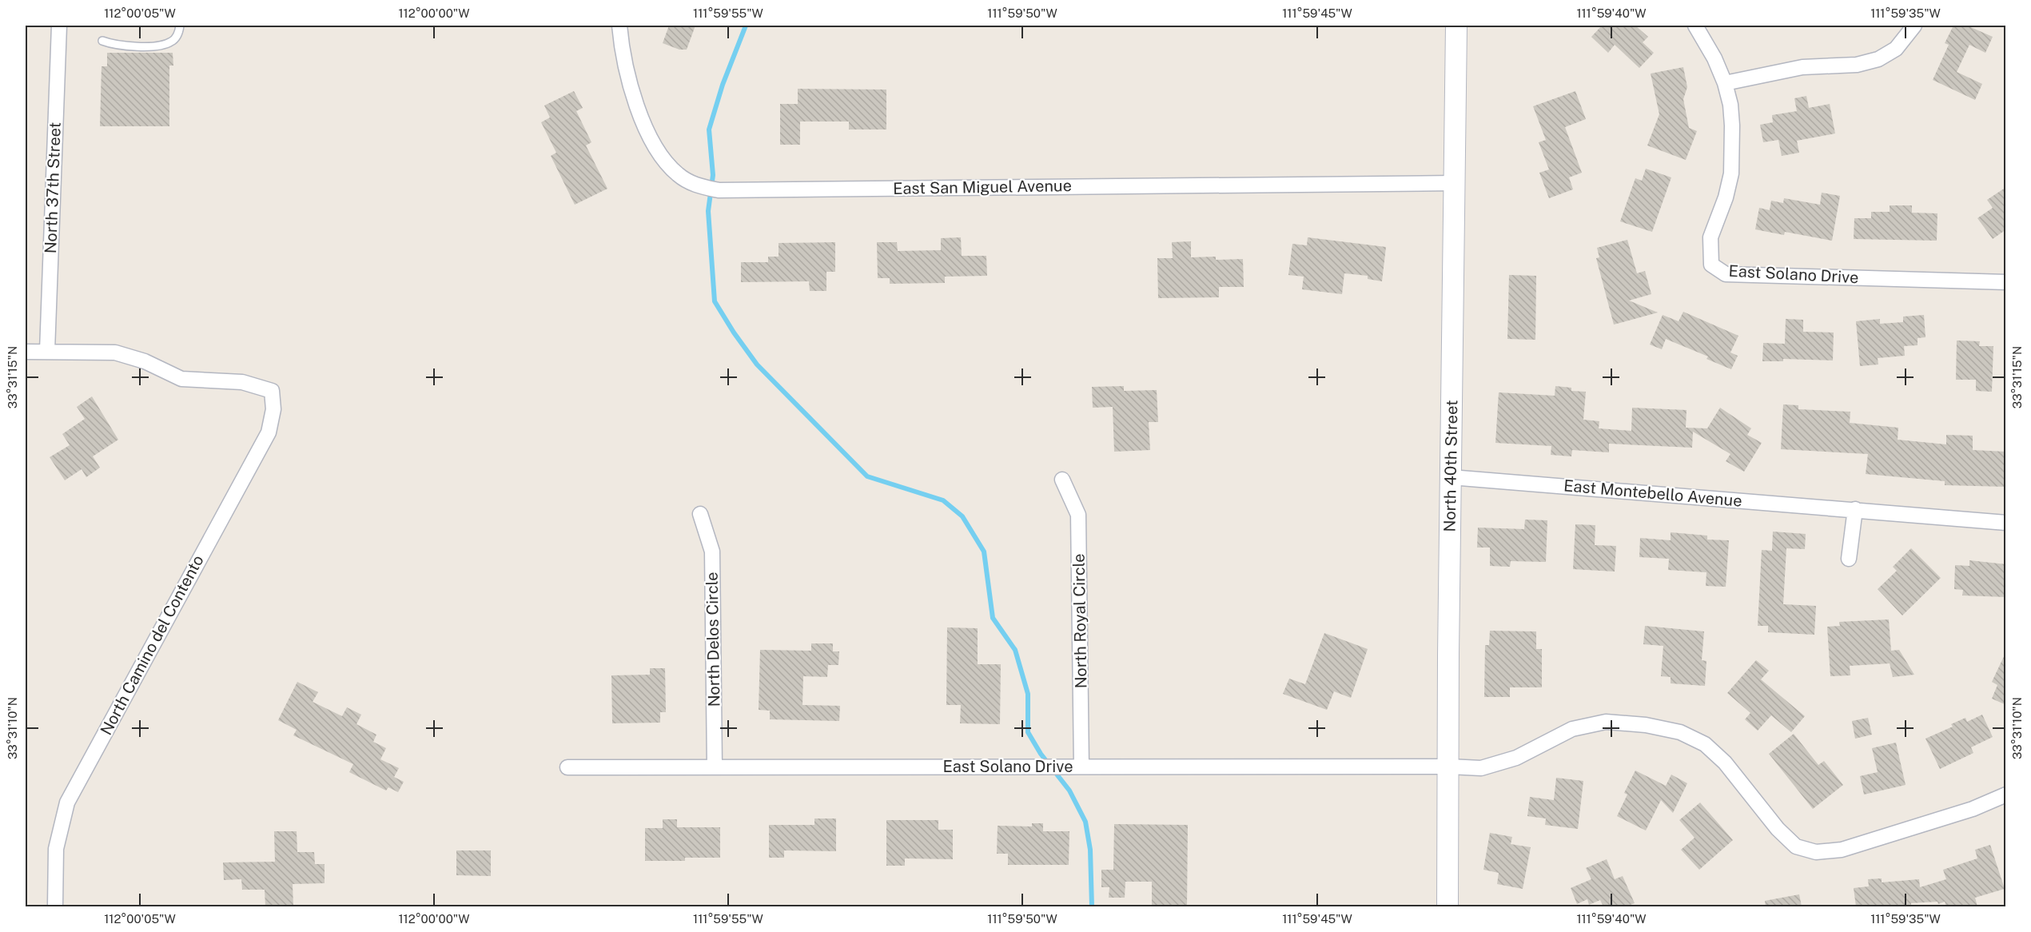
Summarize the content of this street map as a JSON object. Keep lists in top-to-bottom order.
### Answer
{
  "streets": {
    "street": [
      "East San Miguel Avenue",
      "North 37th Street",
      "East Solano Drive",
      "North 40th Street",
      "East Montebello Avenue",
      "North Royal Circle",
      "North Delos Circle",
      "North Camino del Contento"
    ]
  },
  "crossings": [
    ["East San Miguel Avenue", "North 40th Street"],
    ["North 37th Street", "North Camino del Contento"],
    ["East Solano Drive", "North 40th Street"],
    ["East Solano Drive", "North Royal Circle"],
    ["East Solano Drive", "North Delos Circle"],
    ["North 40th Street", "East Montebello Avenue"]
  ],
  "coordinates": [
    "112°00'05\"W",
    "112°00'00\"W",
    "111°59'55\"W",
    "111°59'50\"W",
    "111°59'45\"W",
    "111°59'40\"W",
    "111°59'35\"W",
    "33°31'15\"N",
    "33°31'10\"N"
  ]
}
